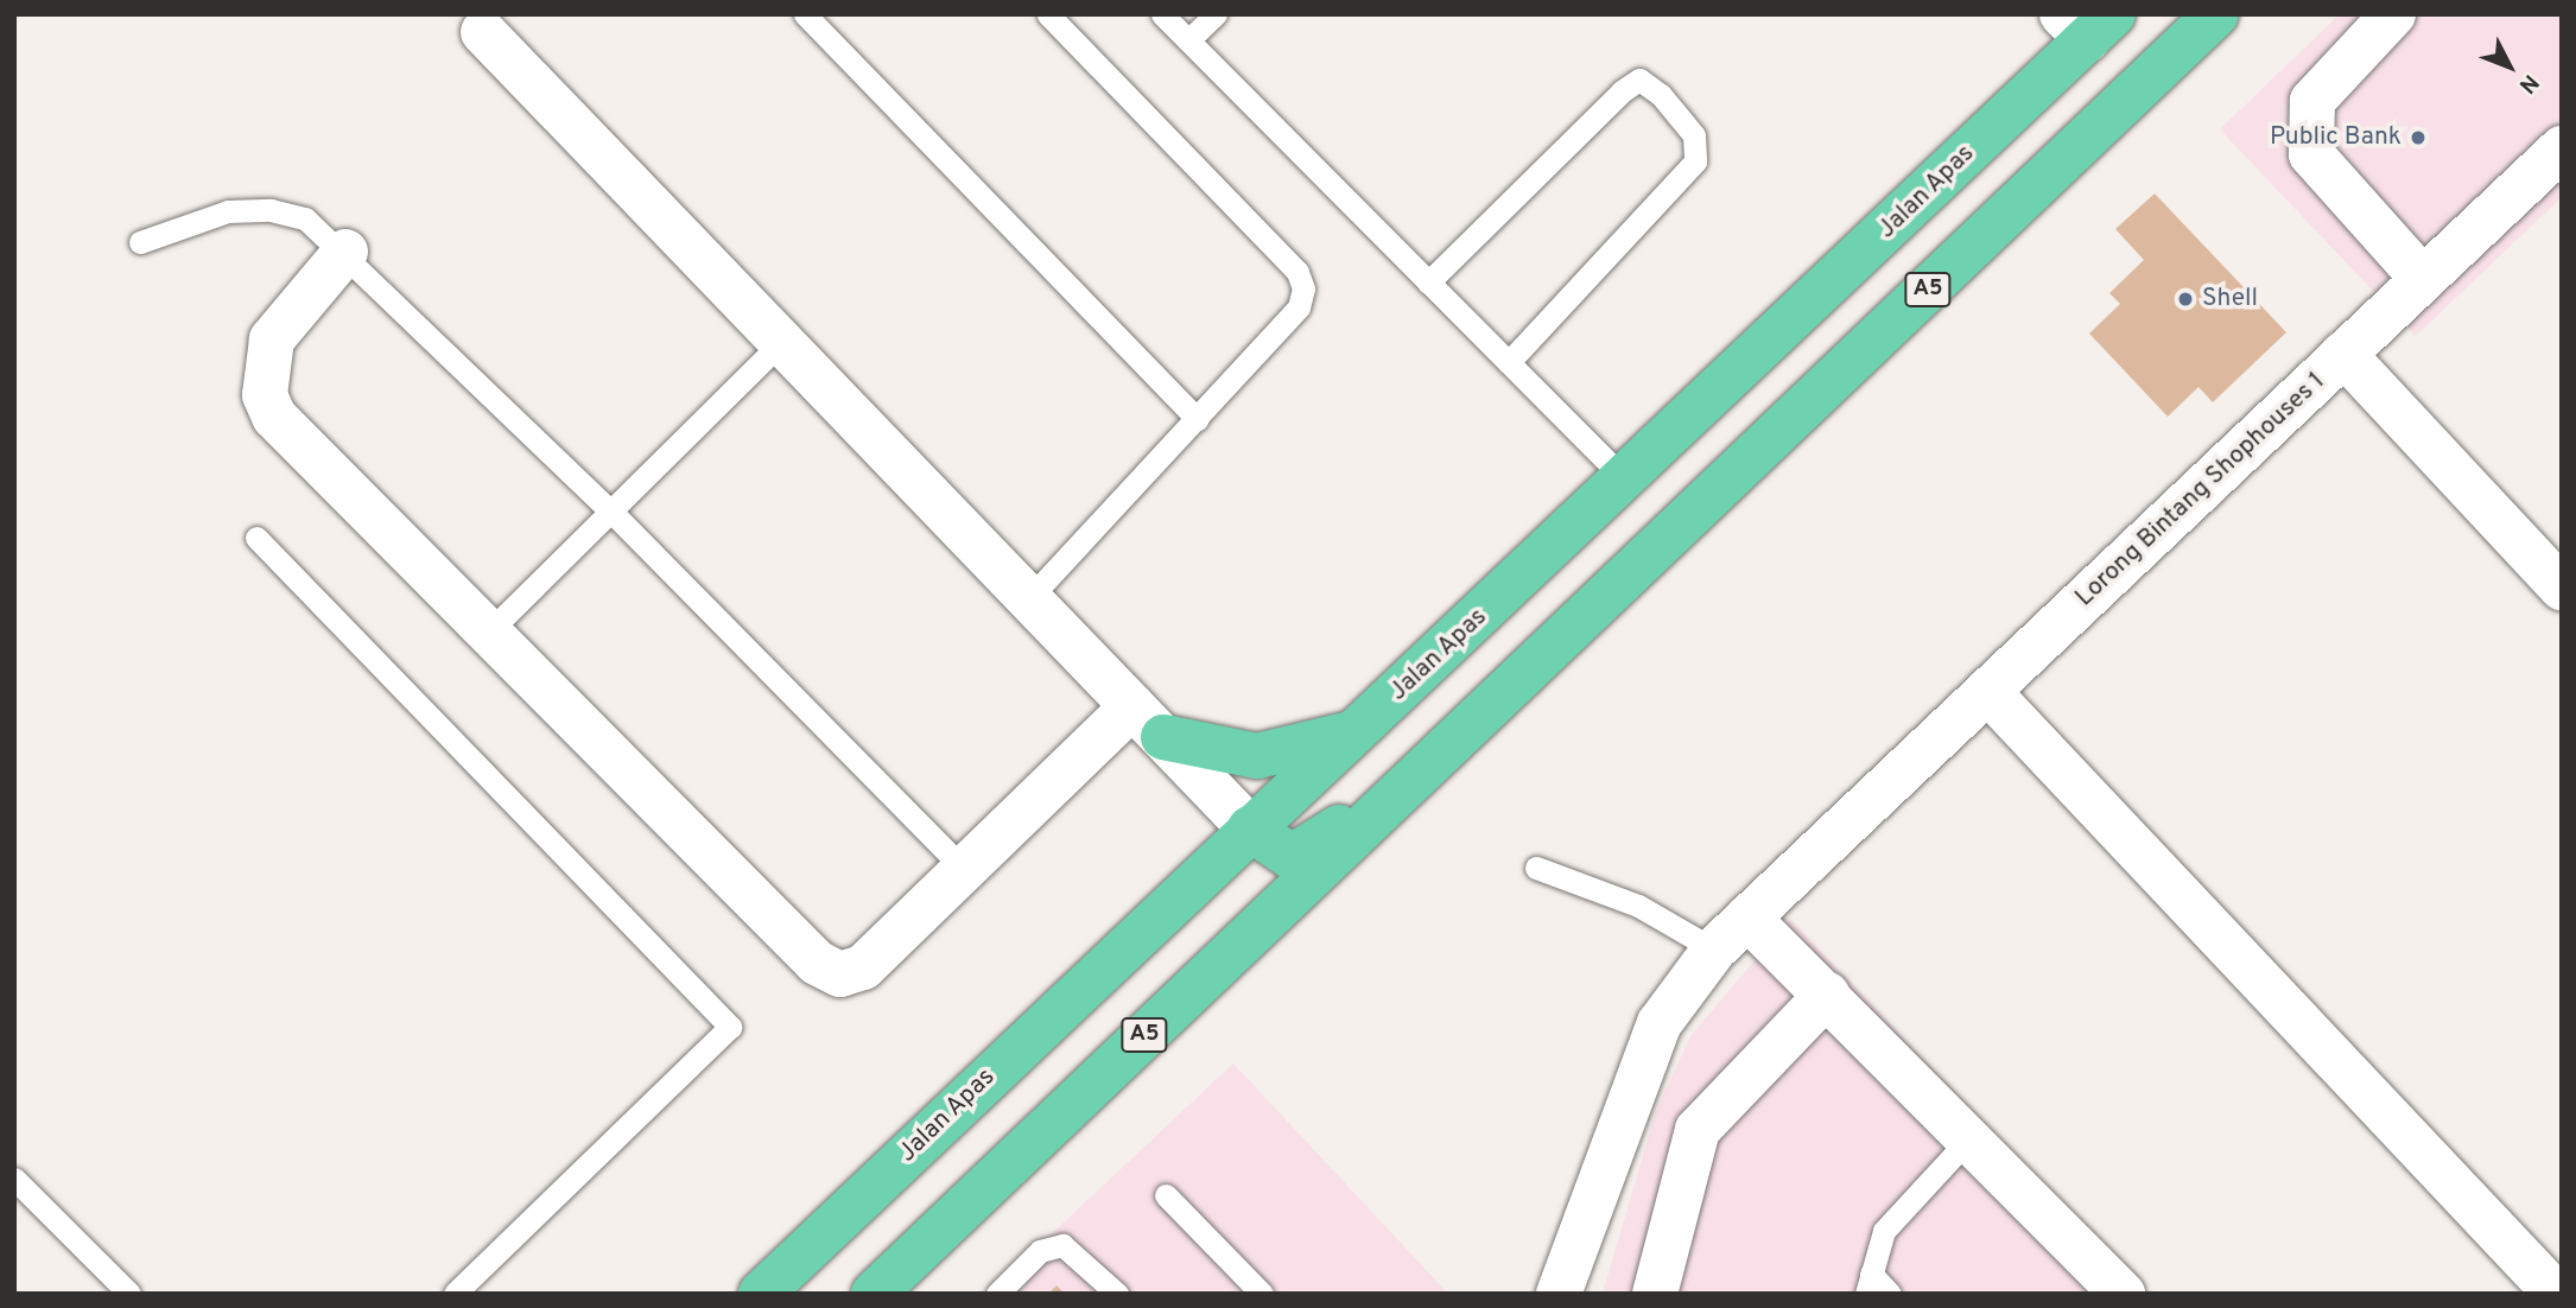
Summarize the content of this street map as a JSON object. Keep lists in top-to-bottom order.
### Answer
{
  "streets": {
    "highway": ["Jalan Apas", "A5"],
    "street": ["Lorong Bintang Shophouses 1"]
  },
  "places": ["Public Bank", "Shell"],
  "north": "bottom right"
}
